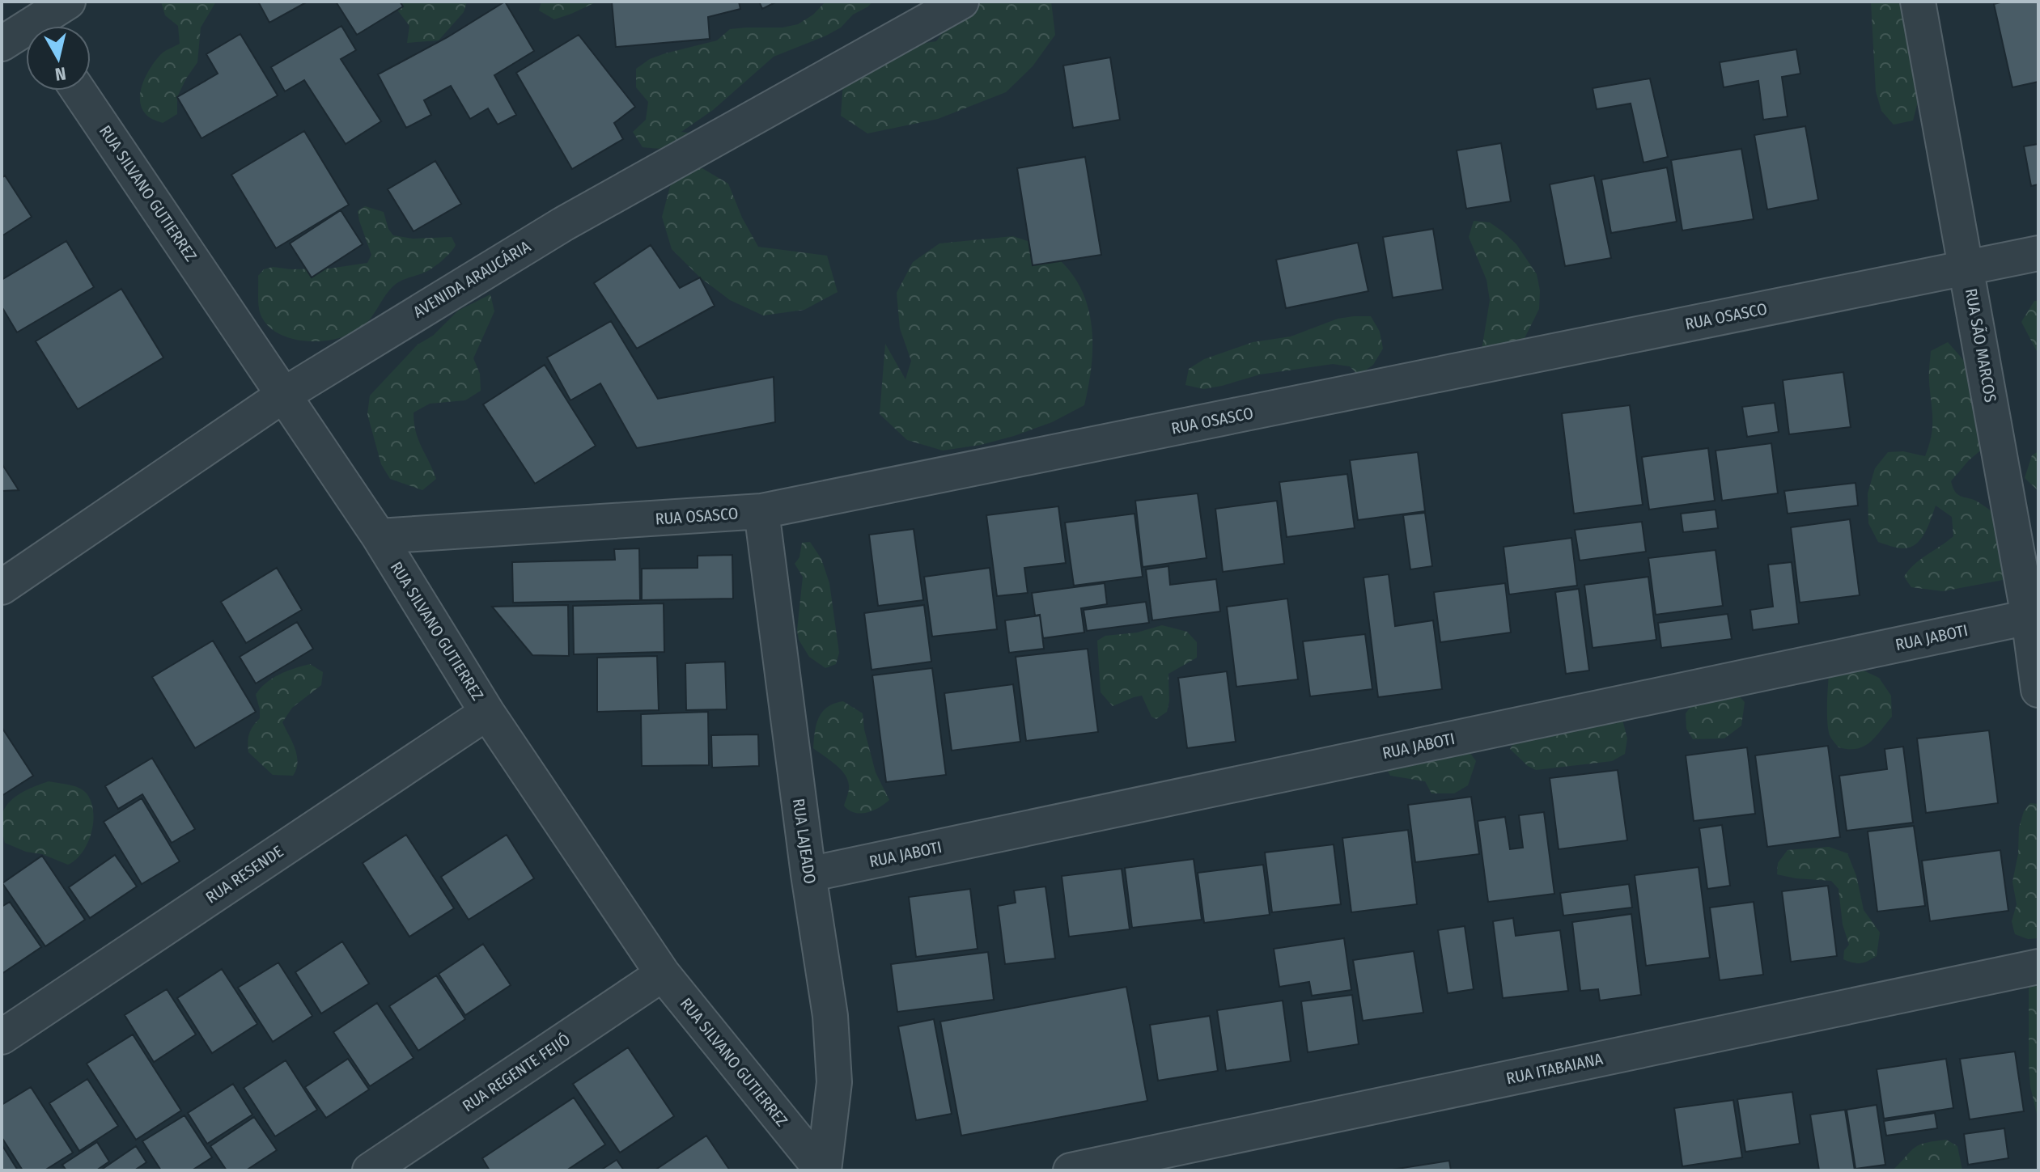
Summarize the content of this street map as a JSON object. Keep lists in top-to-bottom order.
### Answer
{
  "streets": {
    "street": [
      "RUA SILVANO GUTIERREZ",
      "AVENIDA ARAUCÁRIA",
      "RUA OSASCO",
      "RUA SÃO MARCOS",
      "RUA JABOTI",
      "RUA LAJEADO",
      "RUA RESENDE",
      "RUA ITABAIANA",
      "RUA REGENTE FEIJÓ"
    ]
  },
  "crossings": [
    ["RUA SILVANO GUTIERREZ", "AVENIDA ARAUCÁRIA"],
    ["RUA SILVANO GUTIERREZ", "RUA OSASCO"],
    ["RUA SILVANO GUTIERREZ", "RUA LAJEADO"],
    ["RUA SILVANO GUTIERREZ", "RUA RESENDE"],
    ["RUA SILVANO GUTIERREZ", "RUA REGENTE FEIJÓ"],
    ["RUA OSASCO", "RUA SÃO MARCOS"],
    ["RUA OSASCO", "RUA LAJEADO"],
    ["RUA SÃO MARCOS", "RUA JABOTI"],
    ["RUA JABOTI", "RUA LAJEADO"]
  ],
  "north": "bottom"
}
